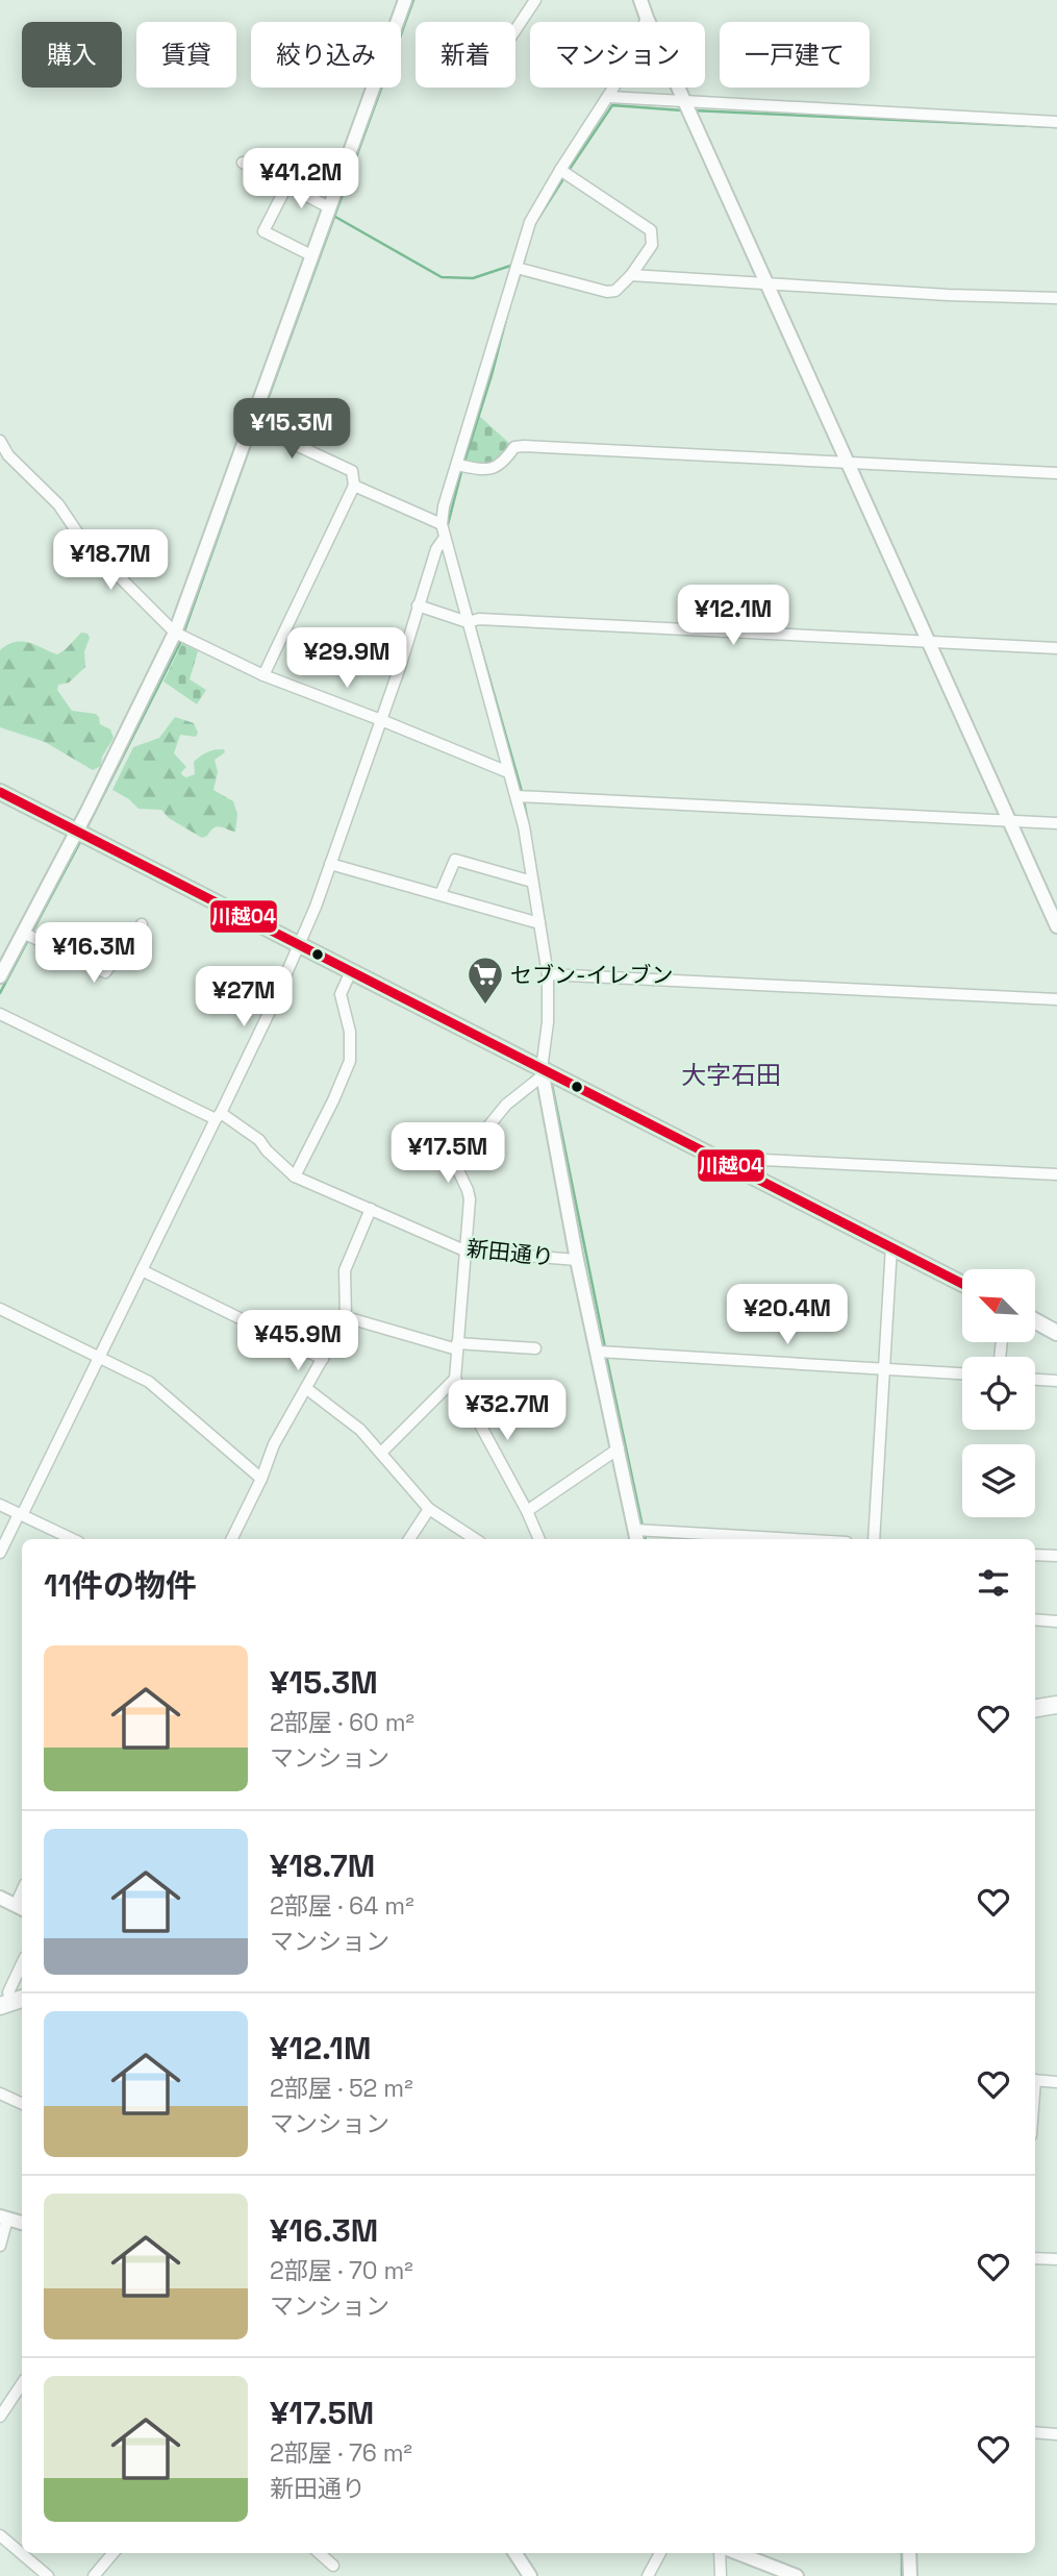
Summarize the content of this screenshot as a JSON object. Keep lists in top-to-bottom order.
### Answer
{
  "streets": {
    "street": ["新田通り"]
  },
  "districts": ["大字石田"],
  "places": {
    "supermarket": ["セブン-イレブン"]
  },
  "lines": ["transit line 川越04"],
  "north": "top left",
  "page": {
    "chip": [
      "購入",
      "賃貸",
      "絞り込み",
      "新着",
      "マンション",
      "一戸建て"
    ],
    "price": [
      "¥41.2M",
      "¥15.3M",
      "¥18.7M",
      "¥12.1M",
      "¥29.9M",
      "¥16.3M",
      "¥27M",
      "¥17.5M",
      "¥20.4M",
      "¥45.9M",
      "¥32.7M"
    ],
    "heading": "11件の物件",
    "list": [
      {
        "name": "¥15.3M",
        "note": "2部屋 · 60 m² · マンション"
      },
      {
        "name": "¥18.7M",
        "note": "2部屋 · 64 m² · マンション"
      },
      {
        "name": "¥12.1M",
        "note": "2部屋 · 52 m² · マンション"
      },
      {
        "name": "¥16.3M",
        "note": "2部屋 · 70 m² · マンション"
      },
      {
        "name": "¥17.5M",
        "note": "2部屋 · 76 m² · 新田通り"
      }
    ]
  }
}
